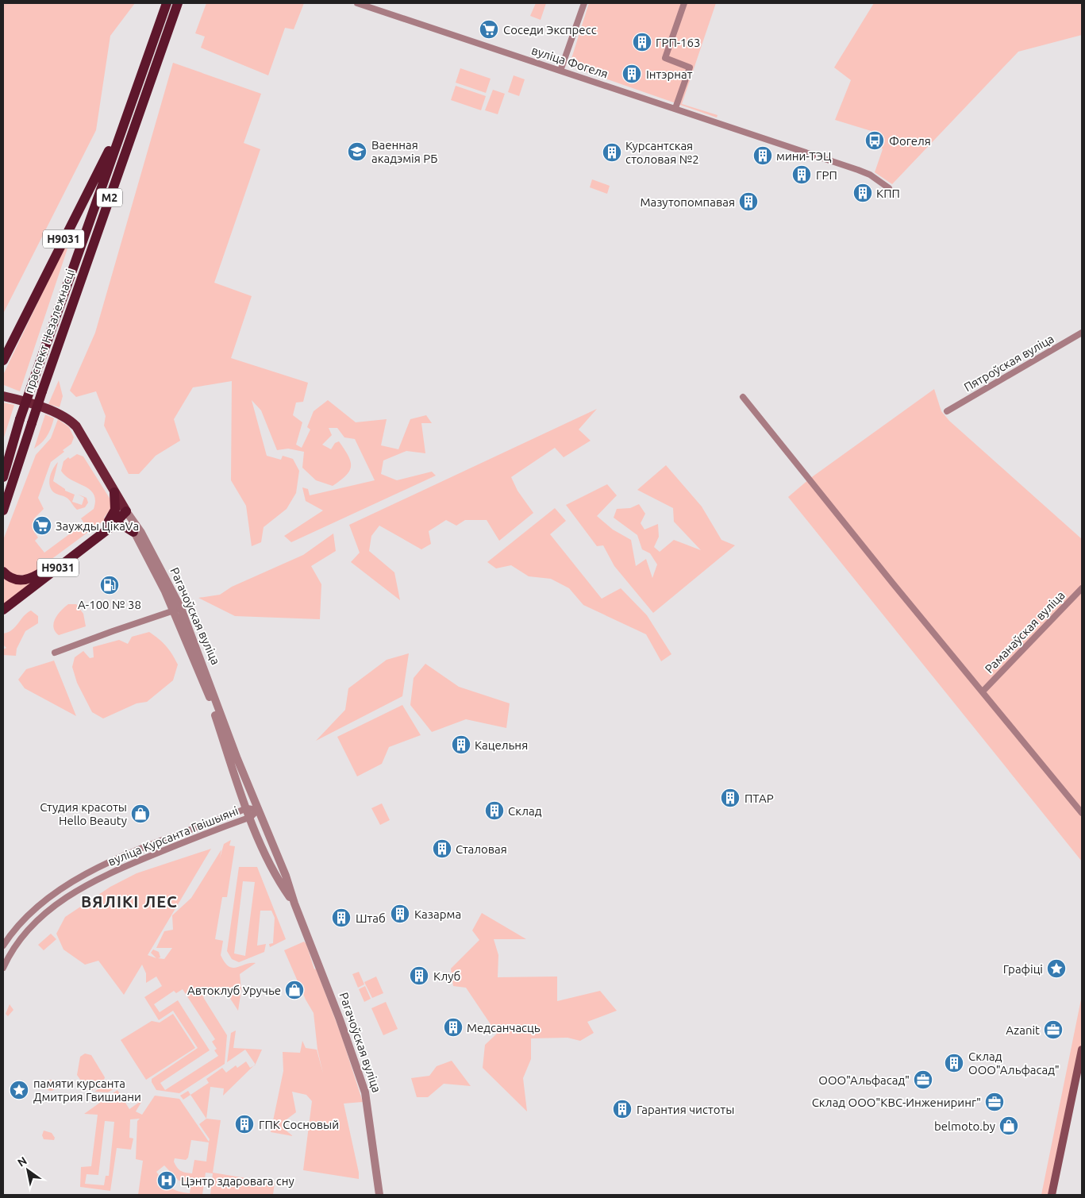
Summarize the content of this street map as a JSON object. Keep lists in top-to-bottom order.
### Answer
{
  "streets": {
    "highway": ["М2", "Н9031", "праспект Незалежнасці"],
    "main road": ["Рагачоўская вуліца"],
    "street": [
      "вуліца Фогеля",
      "Пятроўская вуліца",
      "Раманаўская вуліца",
      "вуліца Курсанта Гвішыяні"
    ]
  },
  "crossings": [
    ["Н9031", "праспект Незалежнасці"],
    ["Н9031", "Рагачоўская вуліца"],
    ["Рагачоўская вуліца", "вуліца Курсанта Гвішыяні"]
  ],
  "districts": ["ВЯЛІКІ ЛЕС"],
  "places": {
    "supermarket": ["Соседи Экспресс", "Заужды ЦікаVа"],
    "building": [
      "ГРП-163",
      "Інтэрнат",
      "Курсантская столовая №2",
      "мини-ТЭЦ",
      "ГРП",
      "КПП",
      "Мазутопомпавая",
      "Кацельня",
      "ПТАР",
      "Склад",
      "Сталовая",
      "Казарма",
      "Штаб",
      "Клуб",
      "Медсанчасць",
      "Склад ООО\"Альфасад\"",
      "Гарантия чистоты",
      "ГПК Сосновый"
    ],
    "bus stop": ["Фогеля"],
    "school or university": ["Ваенная акадэмія РБ"],
    "fuel station": ["А-100 № 38"],
    "shop": ["Студия красоты Hello Beauty", "Автоклуб Уручье", "belmoto.by"],
    "place": ["Графіці", "памяти курсанта Дмитрия Гвишиани"],
    "office": ["Azanit", "ООО\"Альфасад\"", "Склад ООО\"КВС-Инжениринг\""],
    "hospital": ["Цэнтр здаровага сну"]
  },
  "north": "top left"
}
